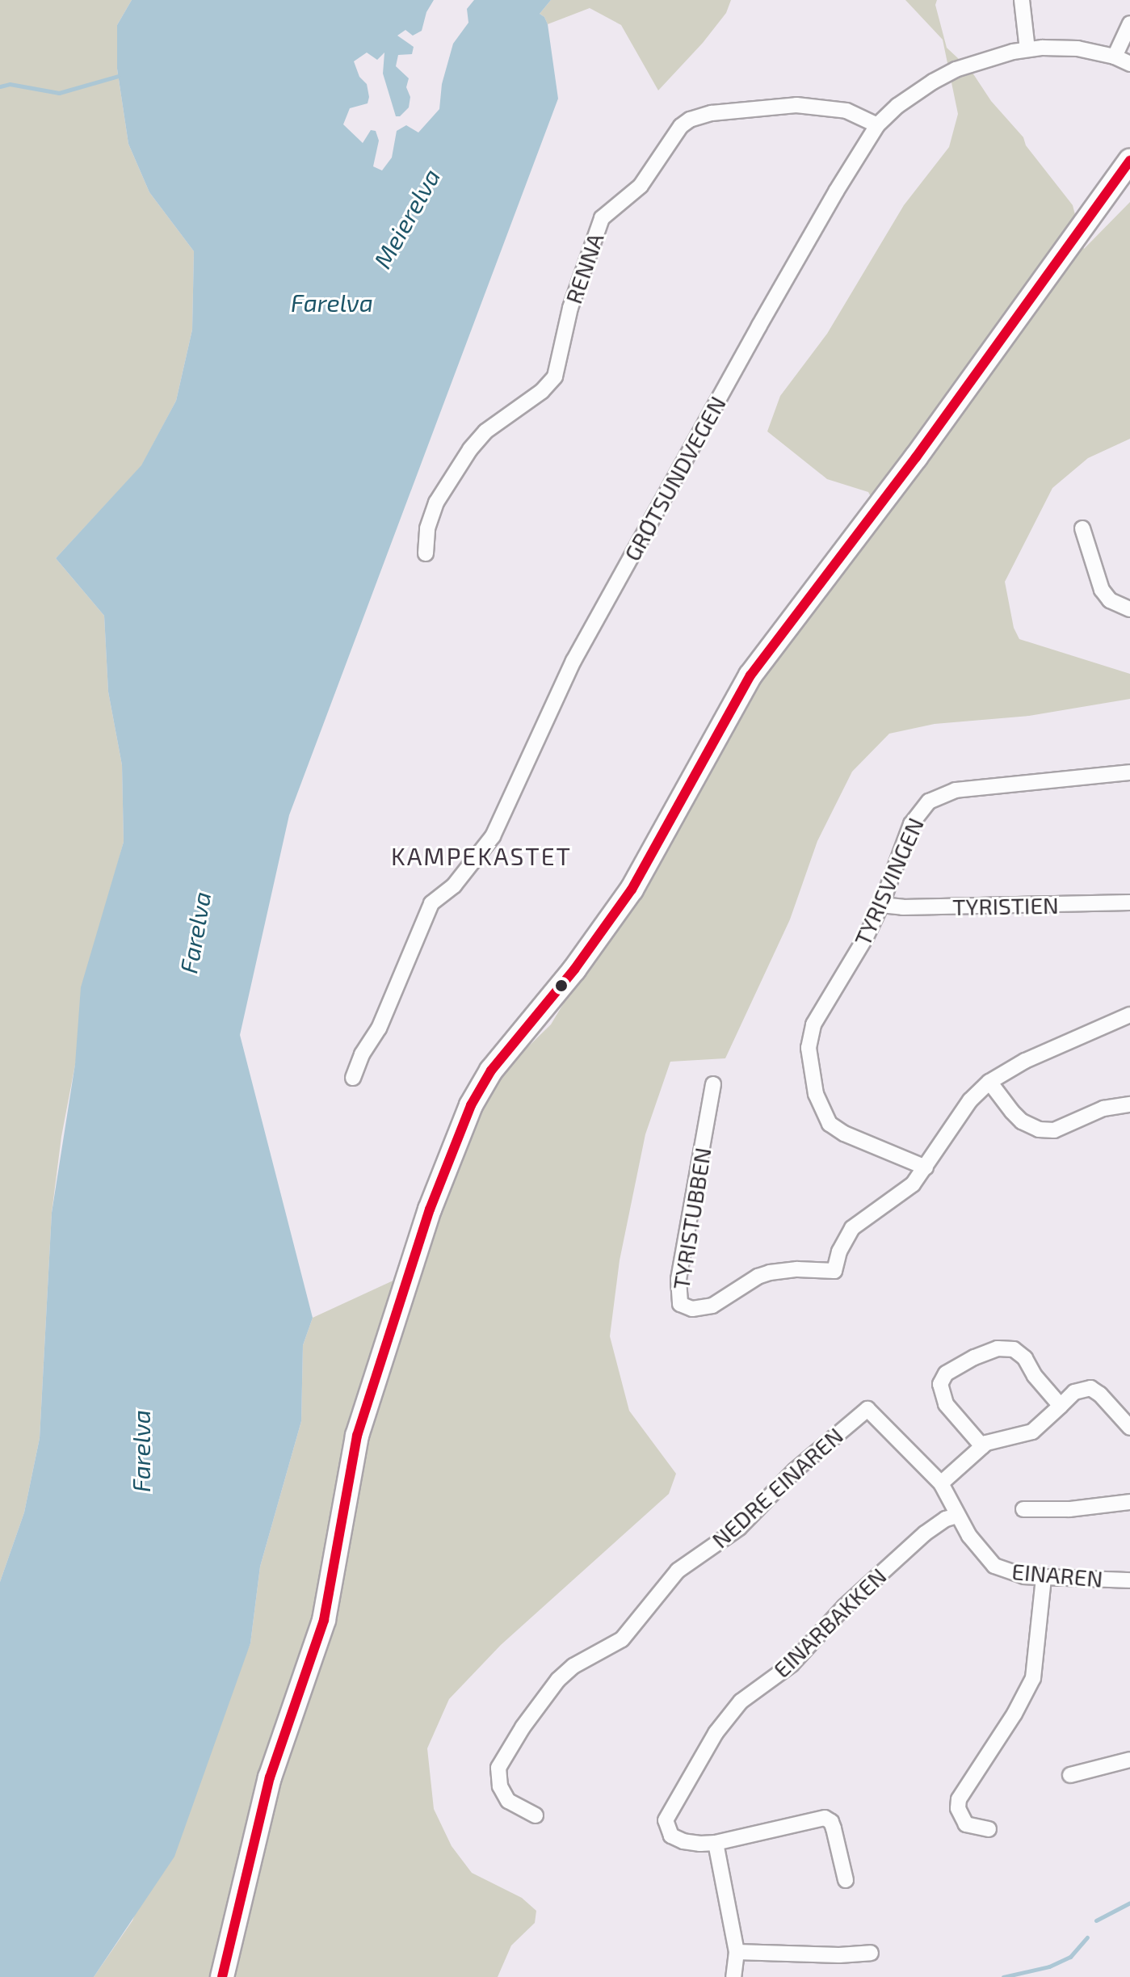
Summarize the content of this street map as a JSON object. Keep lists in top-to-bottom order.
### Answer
{
  "streets": {
    "street": [
      "RENNA",
      "GRØTSUNDVEGEN",
      "TYRISVINGEN",
      "TYRISTIEN",
      "TYRISTUBBEN",
      "NEDRE EINAREN",
      "EINAREN",
      "EINARBAKKEN"
    ]
  },
  "crossings": [
    ["RENNA", "GRØTSUNDVEGEN"],
    ["TYRISVINGEN", "TYRISTIEN"],
    ["TYRISVINGEN", "TYRISTUBBEN"],
    ["NEDRE EINAREN", "EINAREN"],
    ["EINAREN", "EINARBAKKEN"]
  ],
  "districts": ["KAMPEKASTET"],
  "water": ["Meierelva", "Farelva"]
}
